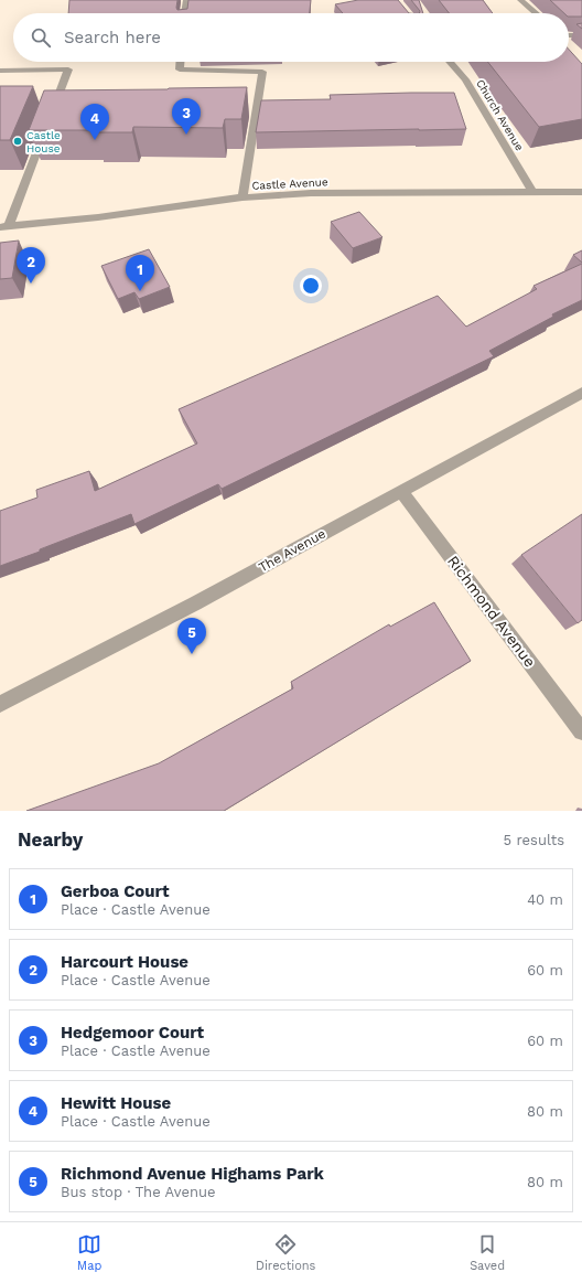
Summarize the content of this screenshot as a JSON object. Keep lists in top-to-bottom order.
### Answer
{
  "streets": {
    "street": [
      "Church Avenue",
      "Castle Avenue",
      "The Avenue",
      "Richmond Avenue"
    ]
  },
  "crossings": [
    ["Church Avenue", "Castle Avenue"],
    ["The Avenue", "Richmond Avenue"]
  ],
  "places": ["Castle House"],
  "page": {
    "search": "Search here",
    "pins": [
      "3",
      "4",
      "2",
      "1",
      "5"
    ],
    "heading": ["Nearby", "5 results"],
    "list": [
      {
        "mark": "1",
        "name": "Gerboa Court",
        "note": "Place · Castle Avenue",
        "value": "40 m"
      },
      {
        "mark": "2",
        "name": "Harcourt House",
        "note": "Place · Castle Avenue",
        "value": "60 m"
      },
      {
        "mark": "3",
        "name": "Hedgemoor Court",
        "note": "Place · Castle Avenue",
        "value": "60 m"
      },
      {
        "mark": "4",
        "name": "Hewitt House",
        "note": "Place · Castle Avenue",
        "value": "80 m"
      },
      {
        "mark": "5",
        "name": "Richmond Avenue Highams Park",
        "note": "Bus stop · The Avenue",
        "value": "80 m"
      }
    ],
    "nav": ["Map", "Directions", "Saved"]
  }
}
